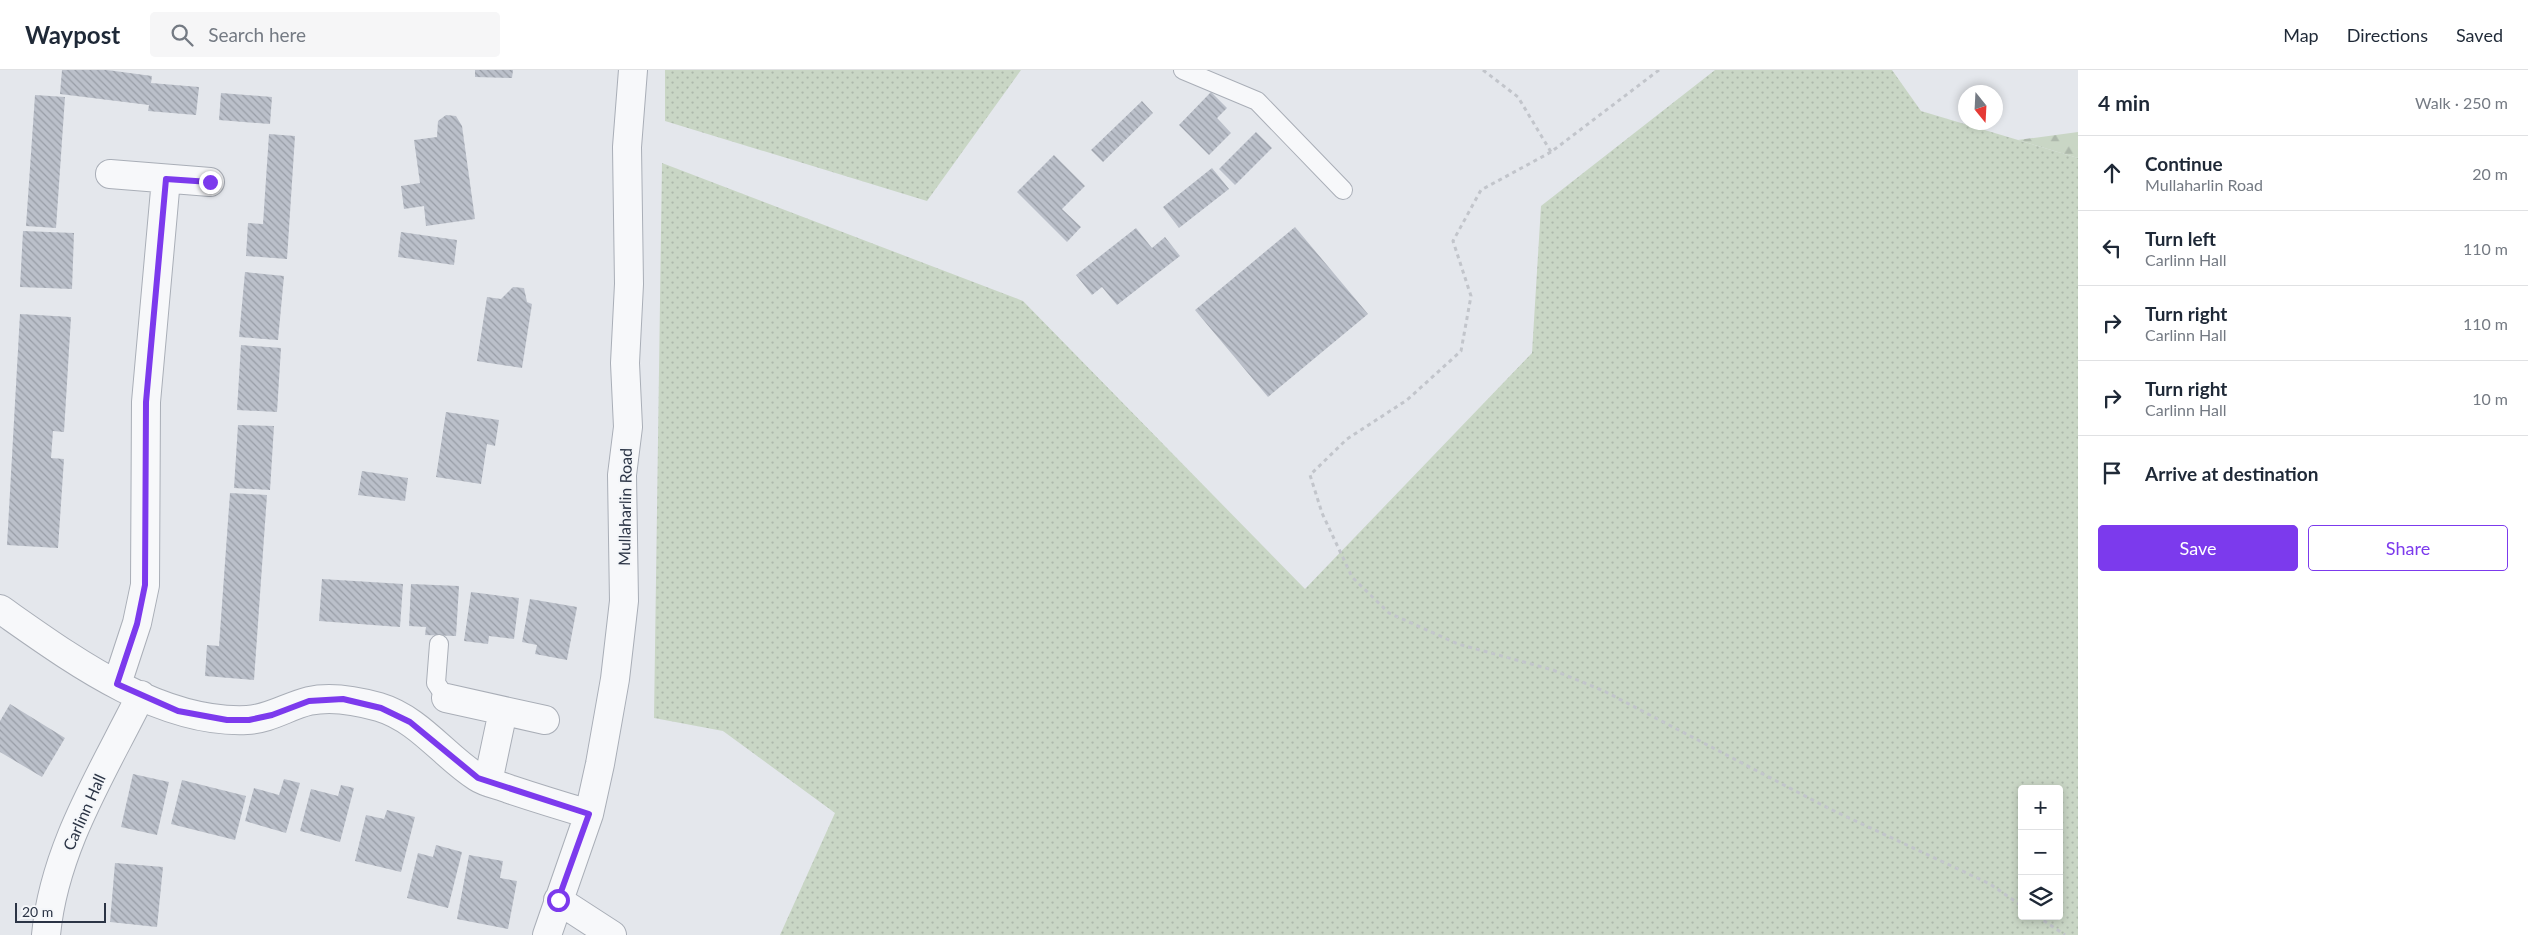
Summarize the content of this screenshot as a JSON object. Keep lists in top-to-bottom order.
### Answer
{
  "streets": {
    "street": ["Mullaharlin Road", "Carlinn Hall"]
  },
  "scale_bar": "20 m",
  "north": "bottom",
  "page": {
    "header": "Waypost",
    "search": "Search here",
    "nav": ["Map", "Directions", "Saved"],
    "heading": ["4 min", "Walk · 250 m"],
    "list": [
      ["Continue", "Mullaharlin Road", "20 m"],
      ["Turn left", "Carlinn Hall", "110 m"],
      ["Turn right", "Carlinn Hall", "110 m"],
      ["Turn right", "Carlinn Hall", "10 m"],
      "Arrive at destination"
    ],
    "buttons": ["Save", "Share"],
    "map_buttons": ["+", "−"],
    "scale": "20 m"
  }
}
